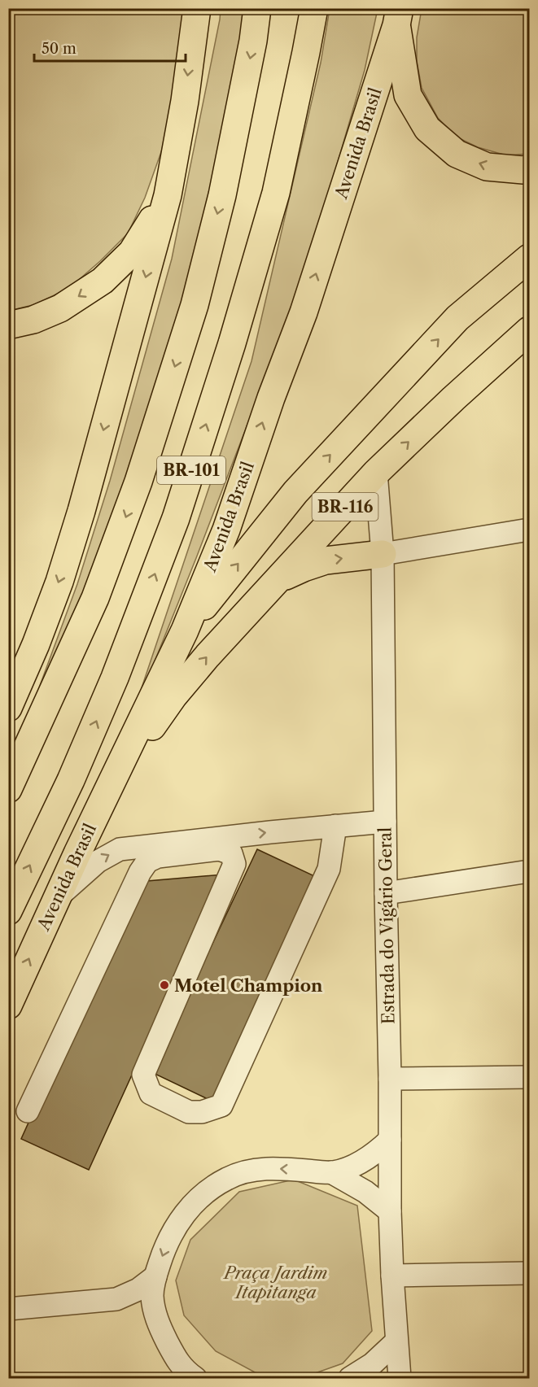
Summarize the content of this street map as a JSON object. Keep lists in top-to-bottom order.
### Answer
{
  "streets": {
    "highway": ["Avenida Brasil", "BR-101", "BR-116"],
    "street": ["Estrada do Vigário Geral"]
  },
  "crossings": [
    ["Avenida Brasil", "BR-116"],
    ["BR-116", "Estrada do Vigário Geral"]
  ],
  "parks": ["Praça Jardim Itapitanga"],
  "places": ["Motel Champion"],
  "scale_bar": "50 m"
}
